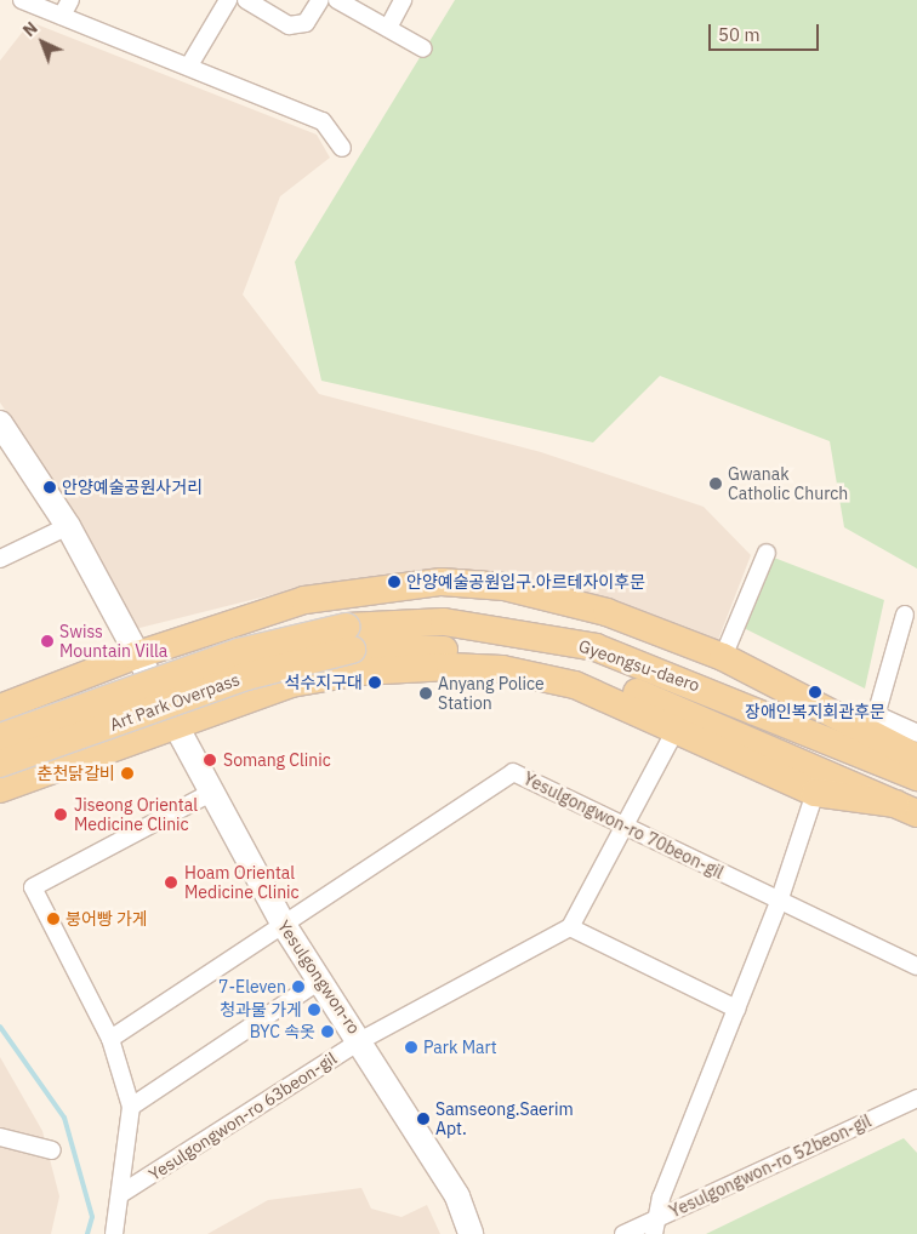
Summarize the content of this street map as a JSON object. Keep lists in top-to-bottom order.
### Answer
{
  "streets": {
    "main road": ["Gyeongsu-daero", "Art Park Overpass"],
    "street": [
      "Yesulgongwon-ro 70beon-gil",
      "Yesulgongwon-ro",
      "Yesulgongwon-ro 63beon-gil",
      "Yesulgongwon-ro 52beon-gil"
    ]
  },
  "crossings": [
    ["Gyeongsu-daero", "Art Park Overpass"],
    ["Yesulgongwon-ro 70beon-gil", "Yesulgongwon-ro"],
    ["Yesulgongwon-ro", "Yesulgongwon-ro 63beon-gil"]
  ],
  "places": [
    "Gwanak Catholic Church",
    "안양예술공원사거리",
    "안양예술공원입구.아르테자이후문",
    "Swiss Mountain Villa",
    "석수지구대",
    "장애인복지회관후문",
    "Anyang Police Station",
    "Somang Clinic",
    "춘천닭갈비",
    "Jiseong Oriental Medicine Clinic",
    "Hoam Oriental Medicine Clinic",
    "붕어빵 가게",
    "7-Eleven",
    "청과물 가게",
    "BYC 속옷",
    "Park Mart",
    "Samseong.Saerim Apt."
  ],
  "scale_bar": "50 m",
  "north": "top left"
}
